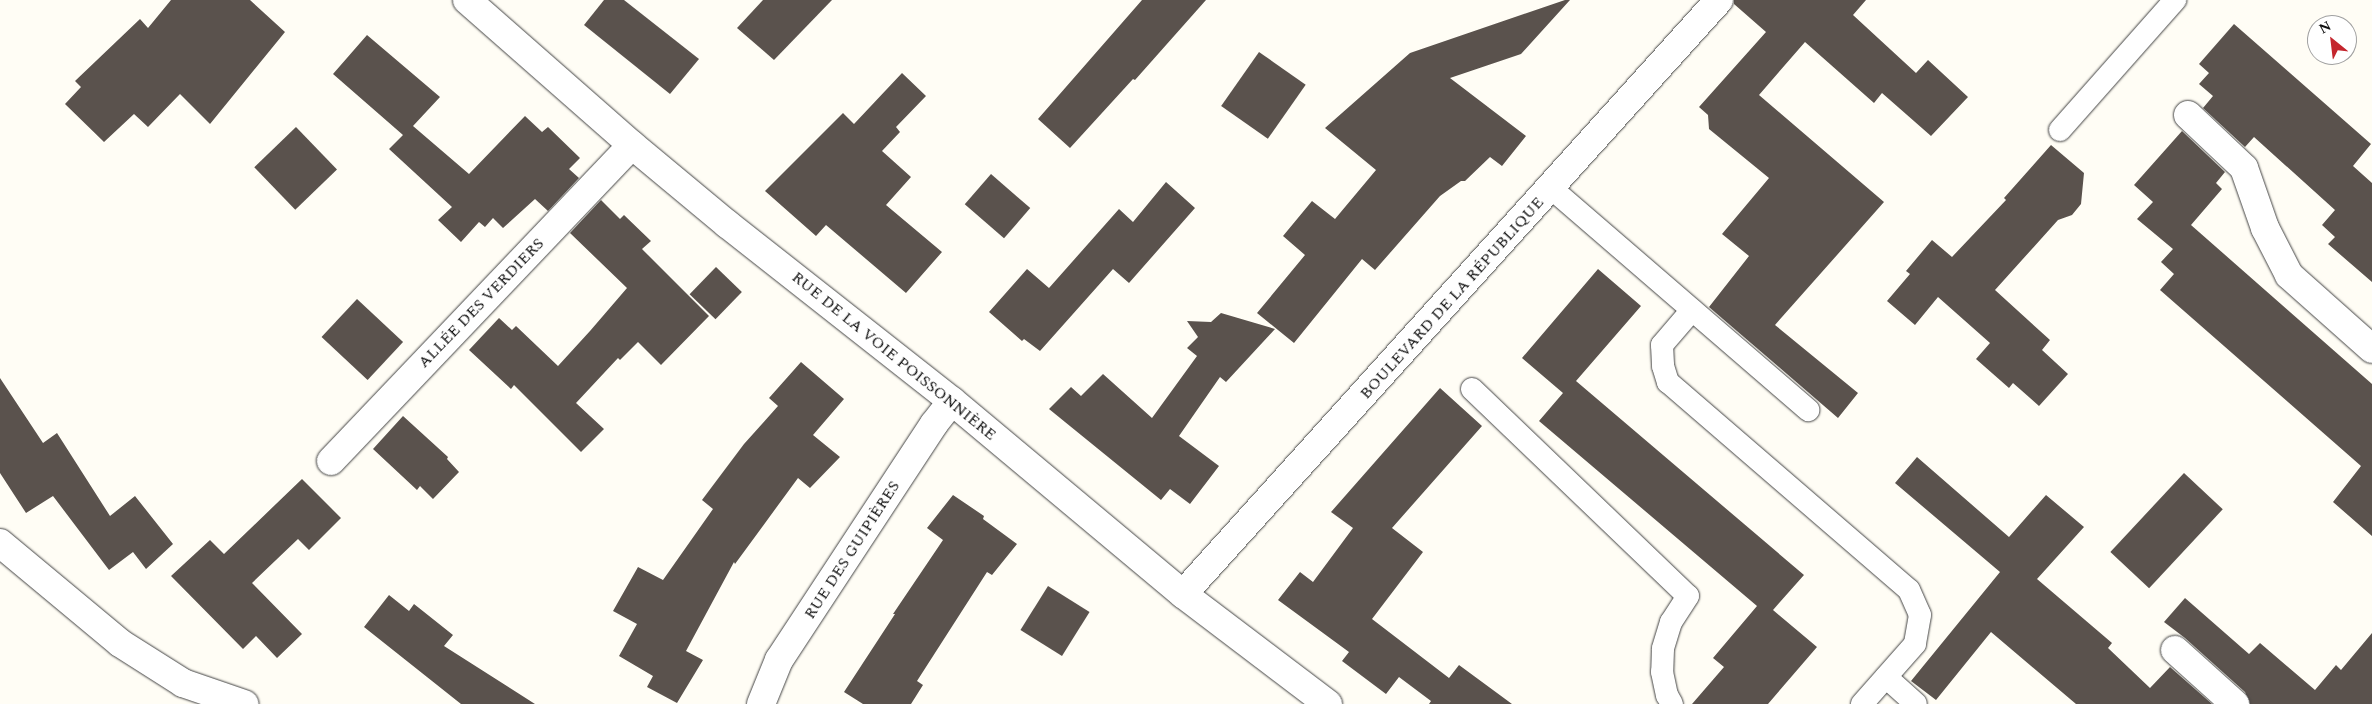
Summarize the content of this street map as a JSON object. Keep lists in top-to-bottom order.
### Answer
{
  "streets": {
    "street": [
      "BOULEVARD DE LA RÉPUBLIQUE",
      "ALLÉE DES VERDIERS",
      "RUE DE LA VOIE POISSONNIÈRE",
      "RUE DES GUIPIÈRES"
    ]
  },
  "crossings": [
    ["BOULEVARD DE LA RÉPUBLIQUE", "RUE DE LA VOIE POISSONNIÈRE"],
    ["ALLÉE DES VERDIERS", "RUE DE LA VOIE POISSONNIÈRE"],
    ["RUE DE LA VOIE POISSONNIÈRE", "RUE DES GUIPIÈRES"]
  ],
  "north": "top left"
}
